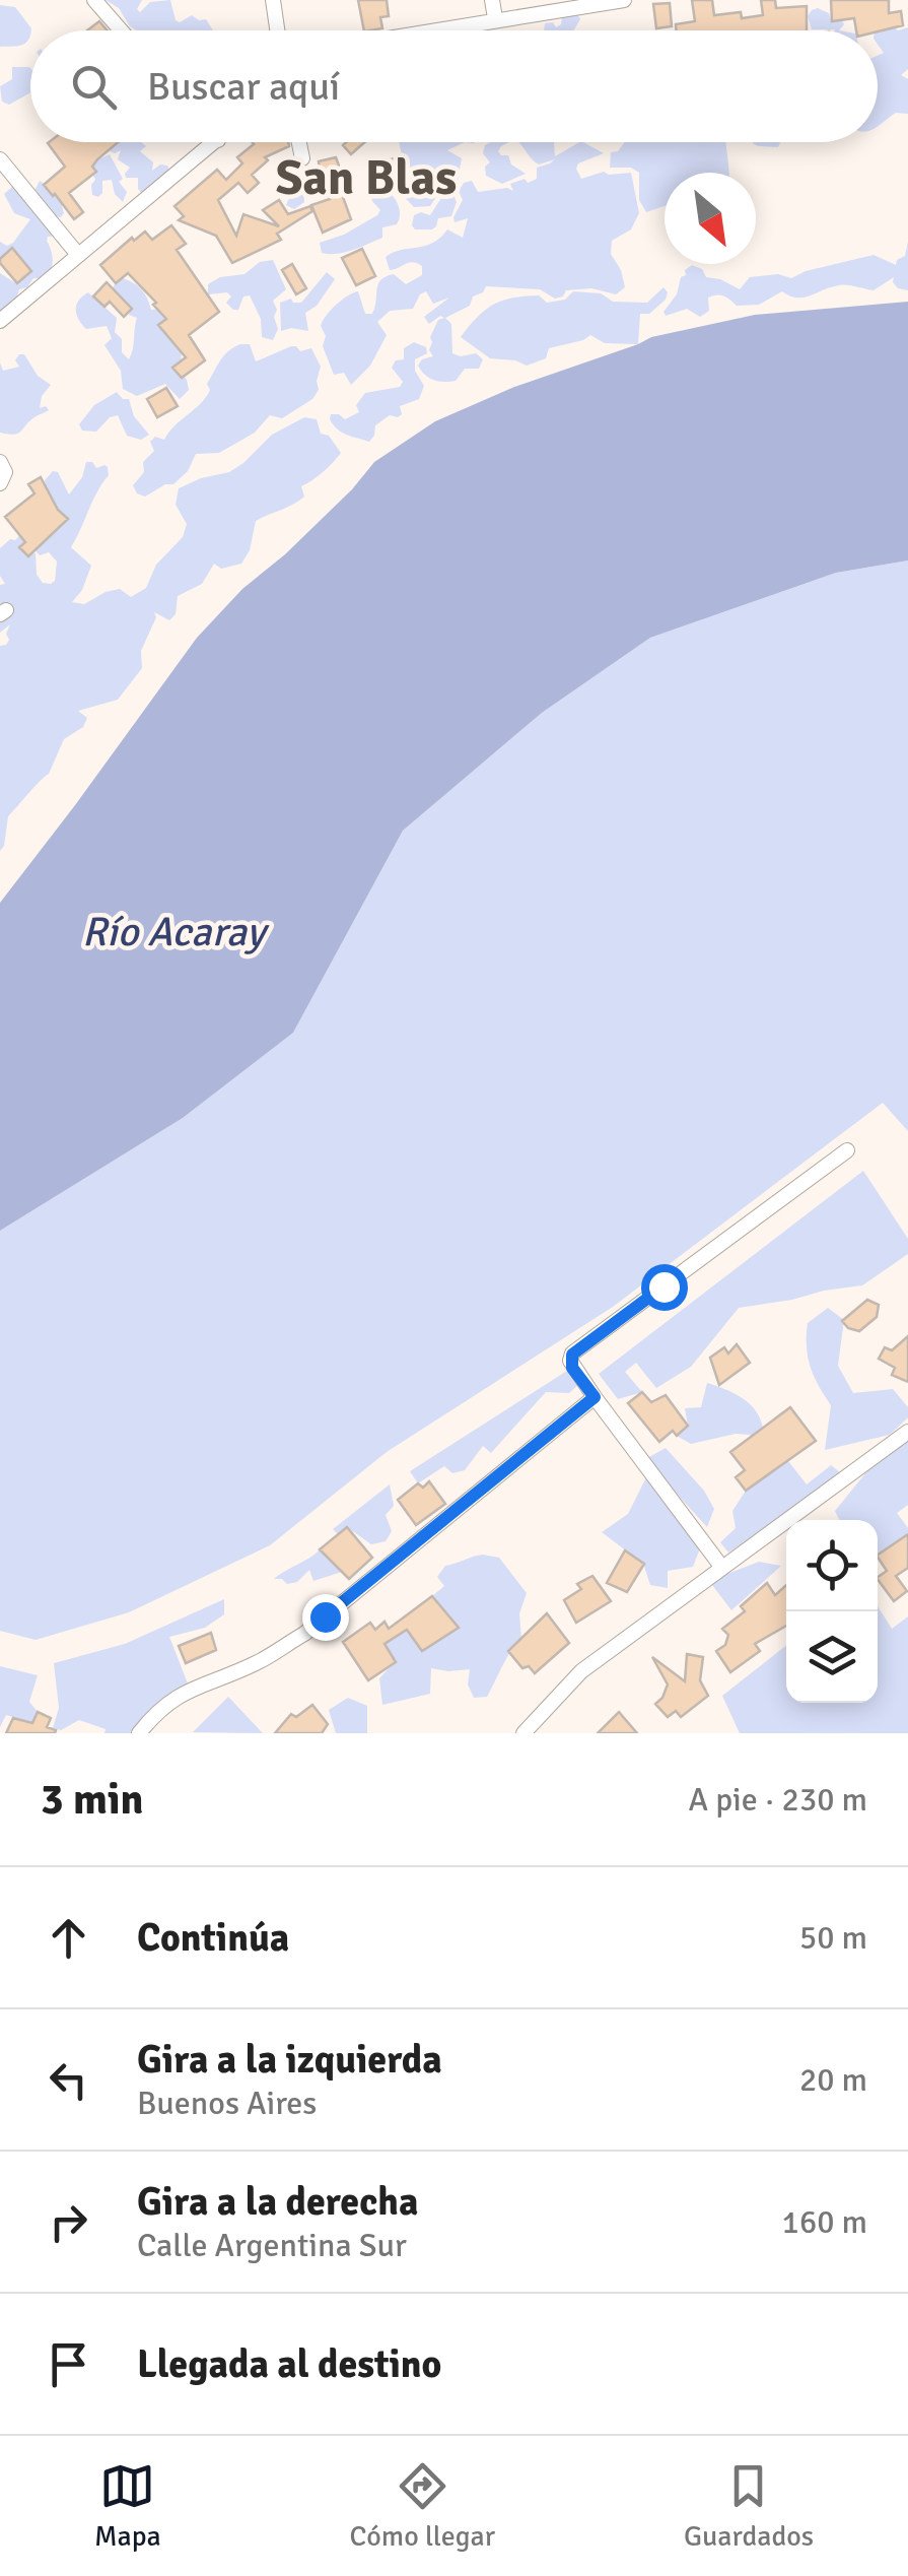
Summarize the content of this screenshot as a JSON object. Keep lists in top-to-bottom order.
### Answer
{
  "districts": ["San Blas"],
  "water": ["Río Acaray"],
  "north": "bottom right",
  "page": {
    "search": "Buscar aquí",
    "heading": ["3 min", "A pie · 230 m"],
    "list": [
      ["Continúa", "50 m"],
      ["Gira a la izquierda", "Buenos Aires", "20 m"],
      ["Gira a la derecha", "Calle Argentina Sur", "160 m"],
      "Llegada al destino"
    ],
    "nav": ["Mapa", "Cómo llegar", "Guardados"]
  }
}
